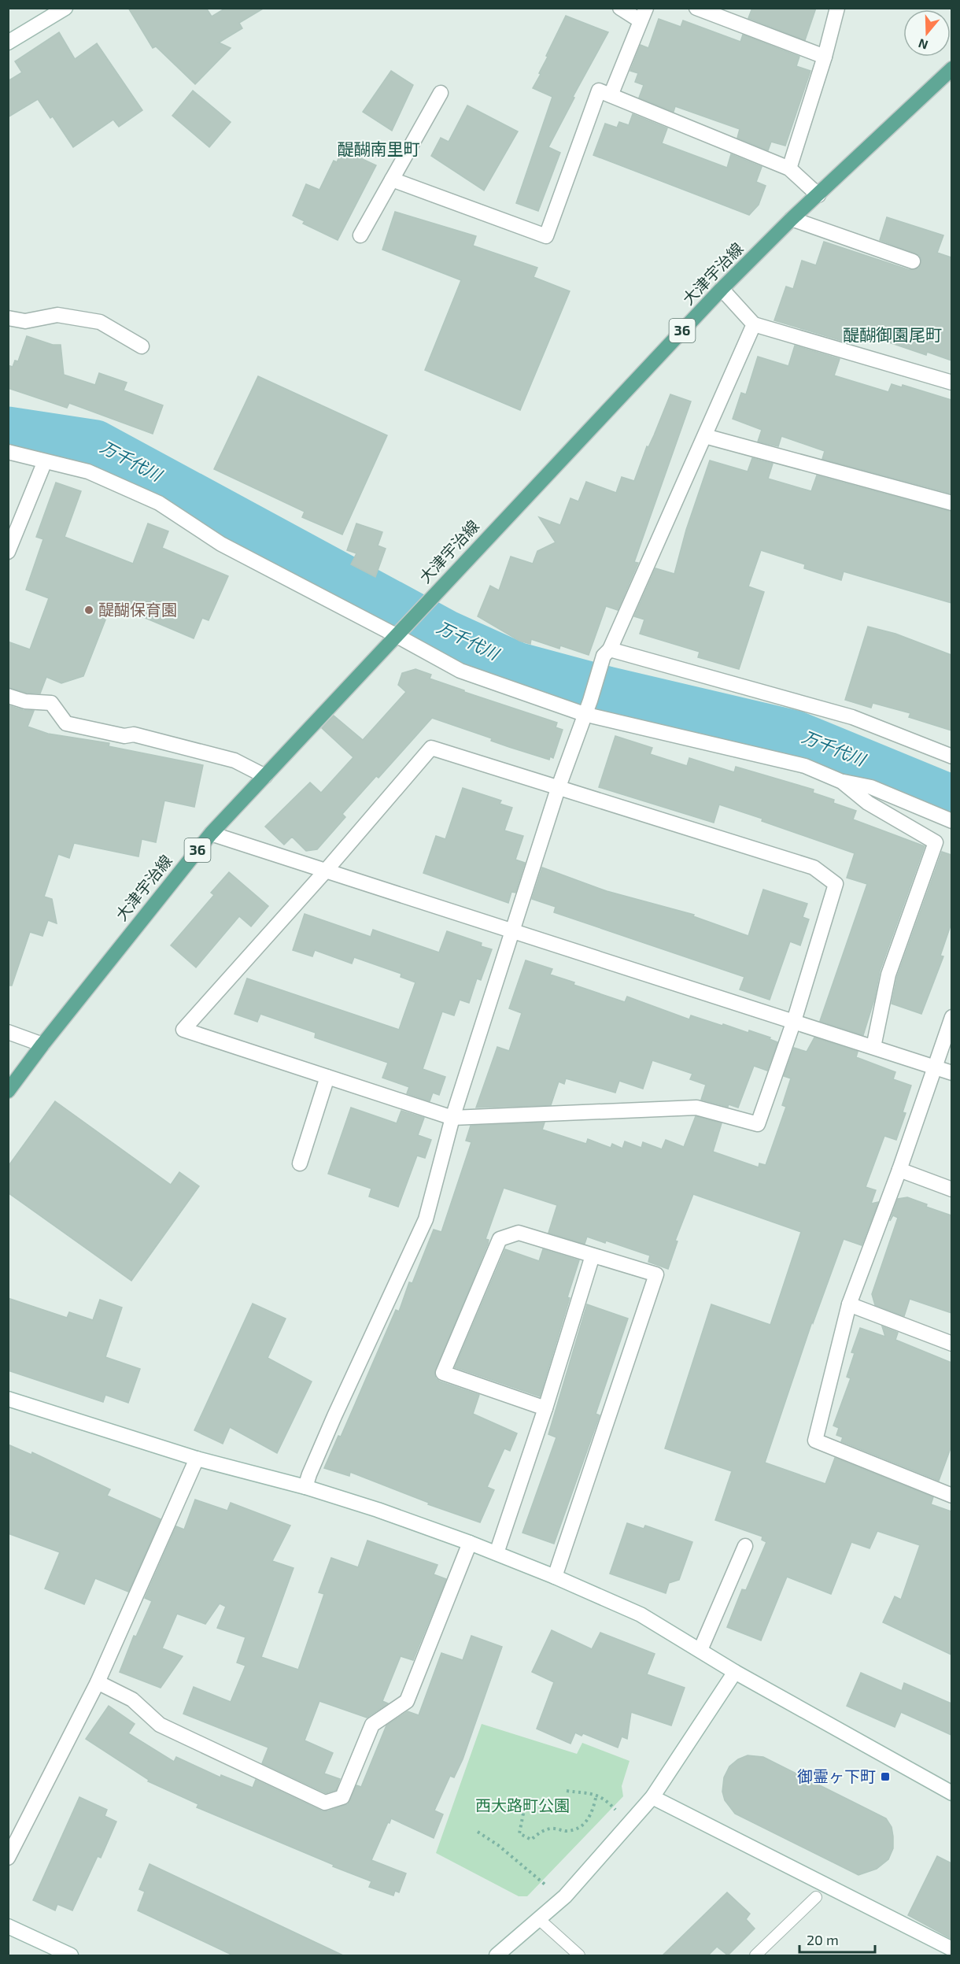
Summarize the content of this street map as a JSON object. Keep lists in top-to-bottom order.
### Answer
{
  "streets": {
    "main road": ["大津宇治線", "36"]
  },
  "districts": ["醍醐南里町", "醍醐御園尾町"],
  "water": ["万千代川"],
  "parks": ["西大路町公園"],
  "places": {
    "other": ["醍醐保育園"],
    "transit": ["御霊ヶ下町"]
  },
  "scale_bar": "20 m",
  "north": "bottom"
}
